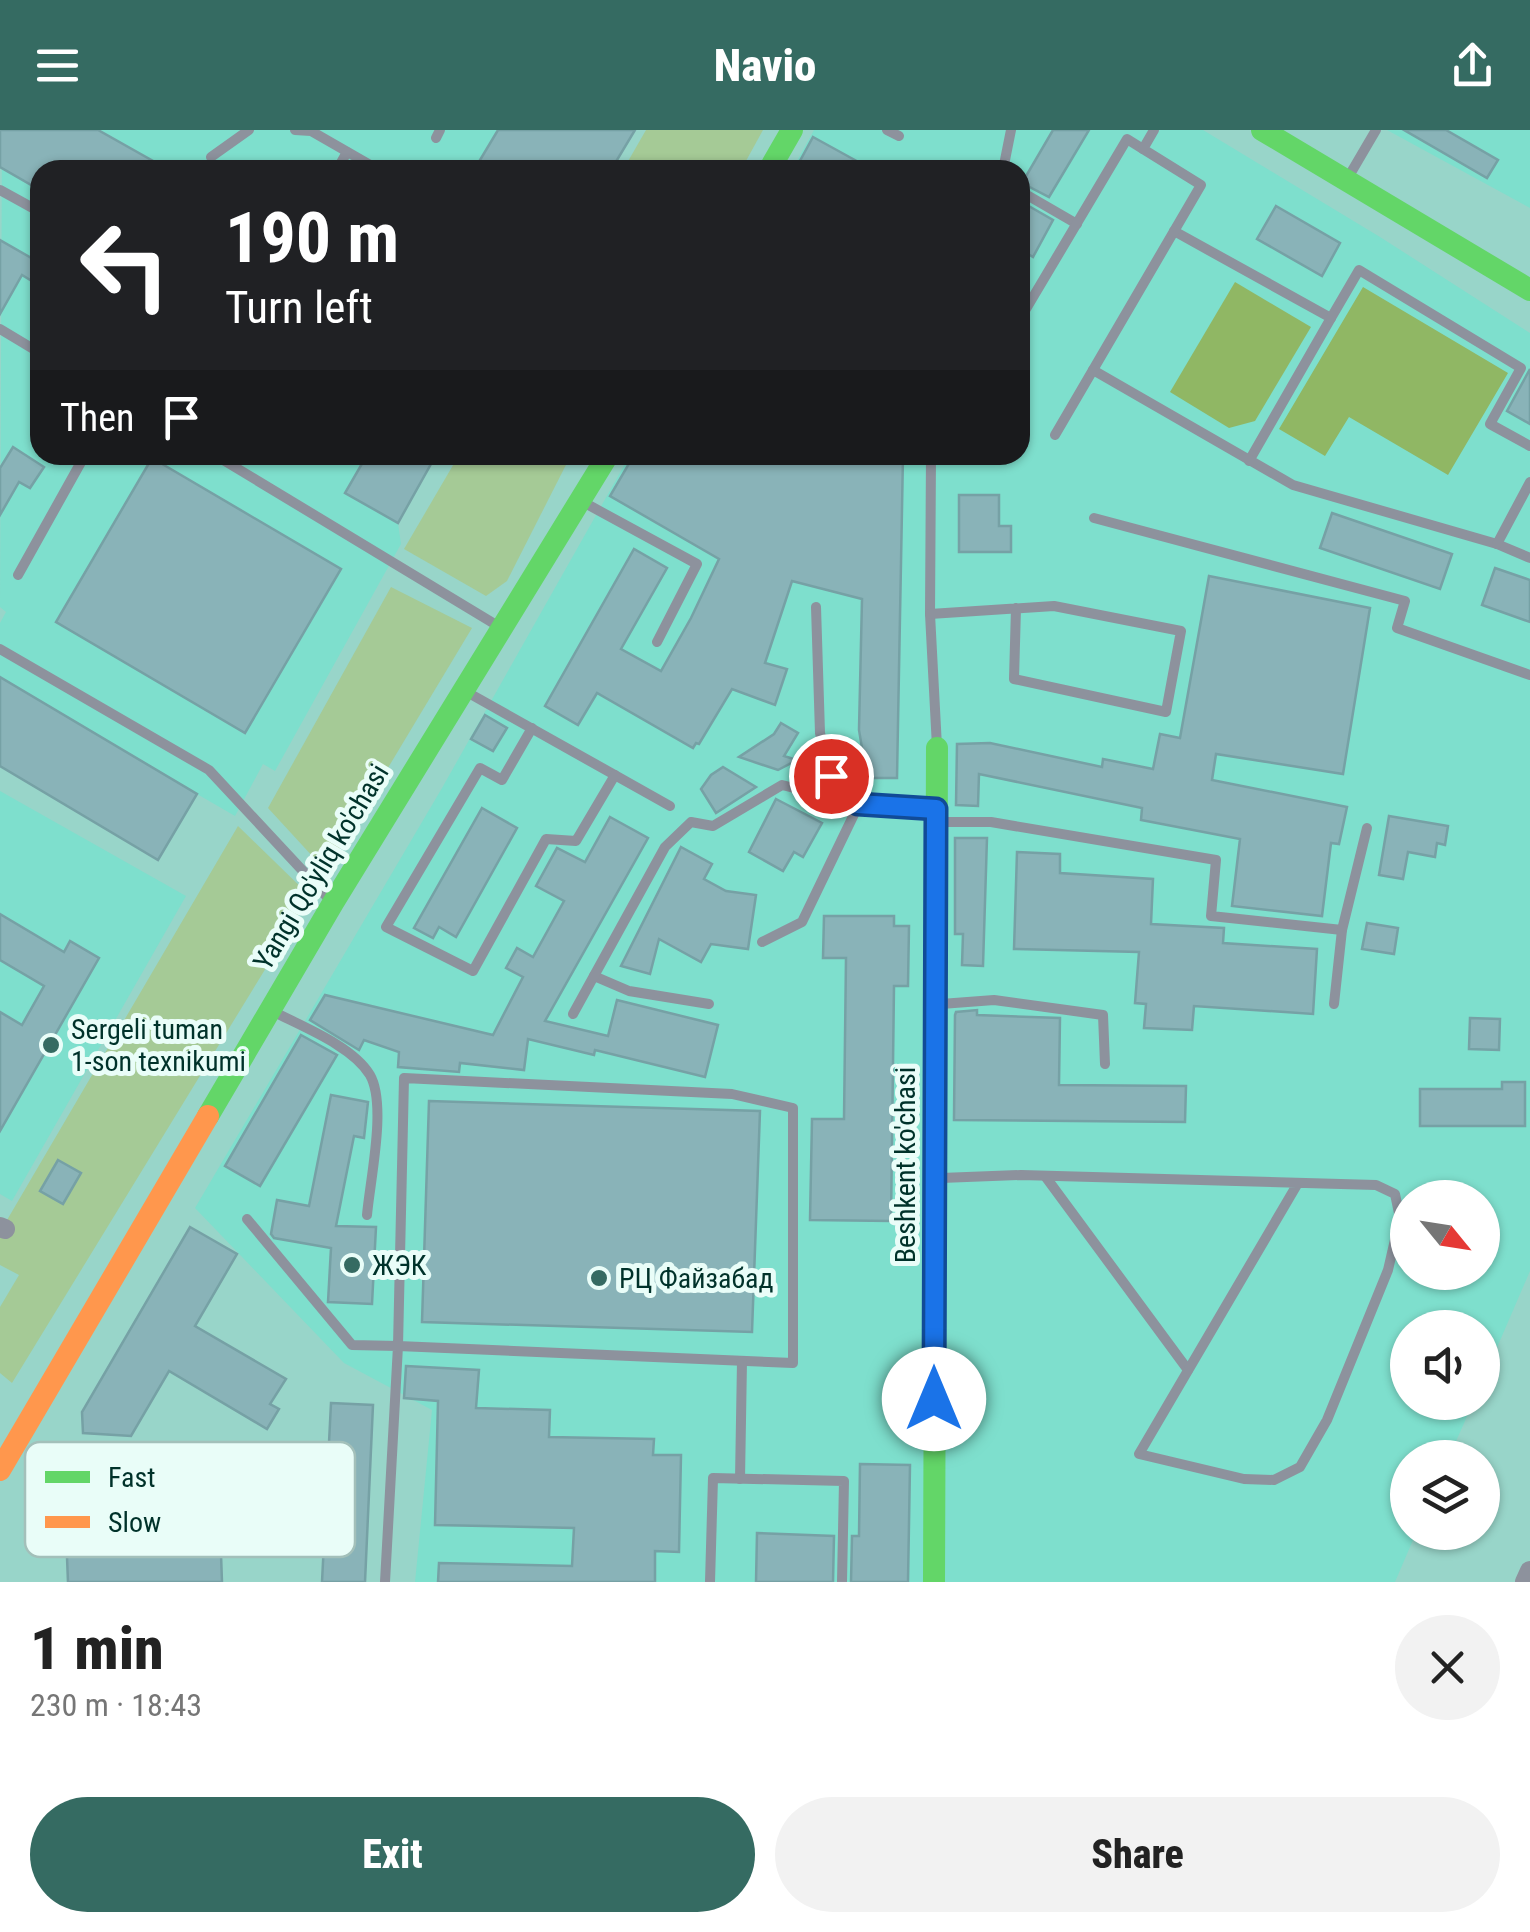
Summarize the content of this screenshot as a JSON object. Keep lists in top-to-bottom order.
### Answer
{
  "streets": {
    "street": ["Yangi Qo'yliq ko'chasi", "Beshkent ko'chasi"]
  },
  "places": ["Sergeli tuman 1-son texnikumi", "ЖЭК", "РЦ Файзабад"],
  "legend": ["Fast", "Slow"],
  "north": "bottom right",
  "page": {
    "header": "Navio",
    "turn": ["190 m", "Turn left"],
    "then": "Then",
    "heading": ["1 min", "230 m · 18:43"],
    "buttons": ["Exit", "Share"]
  }
}
